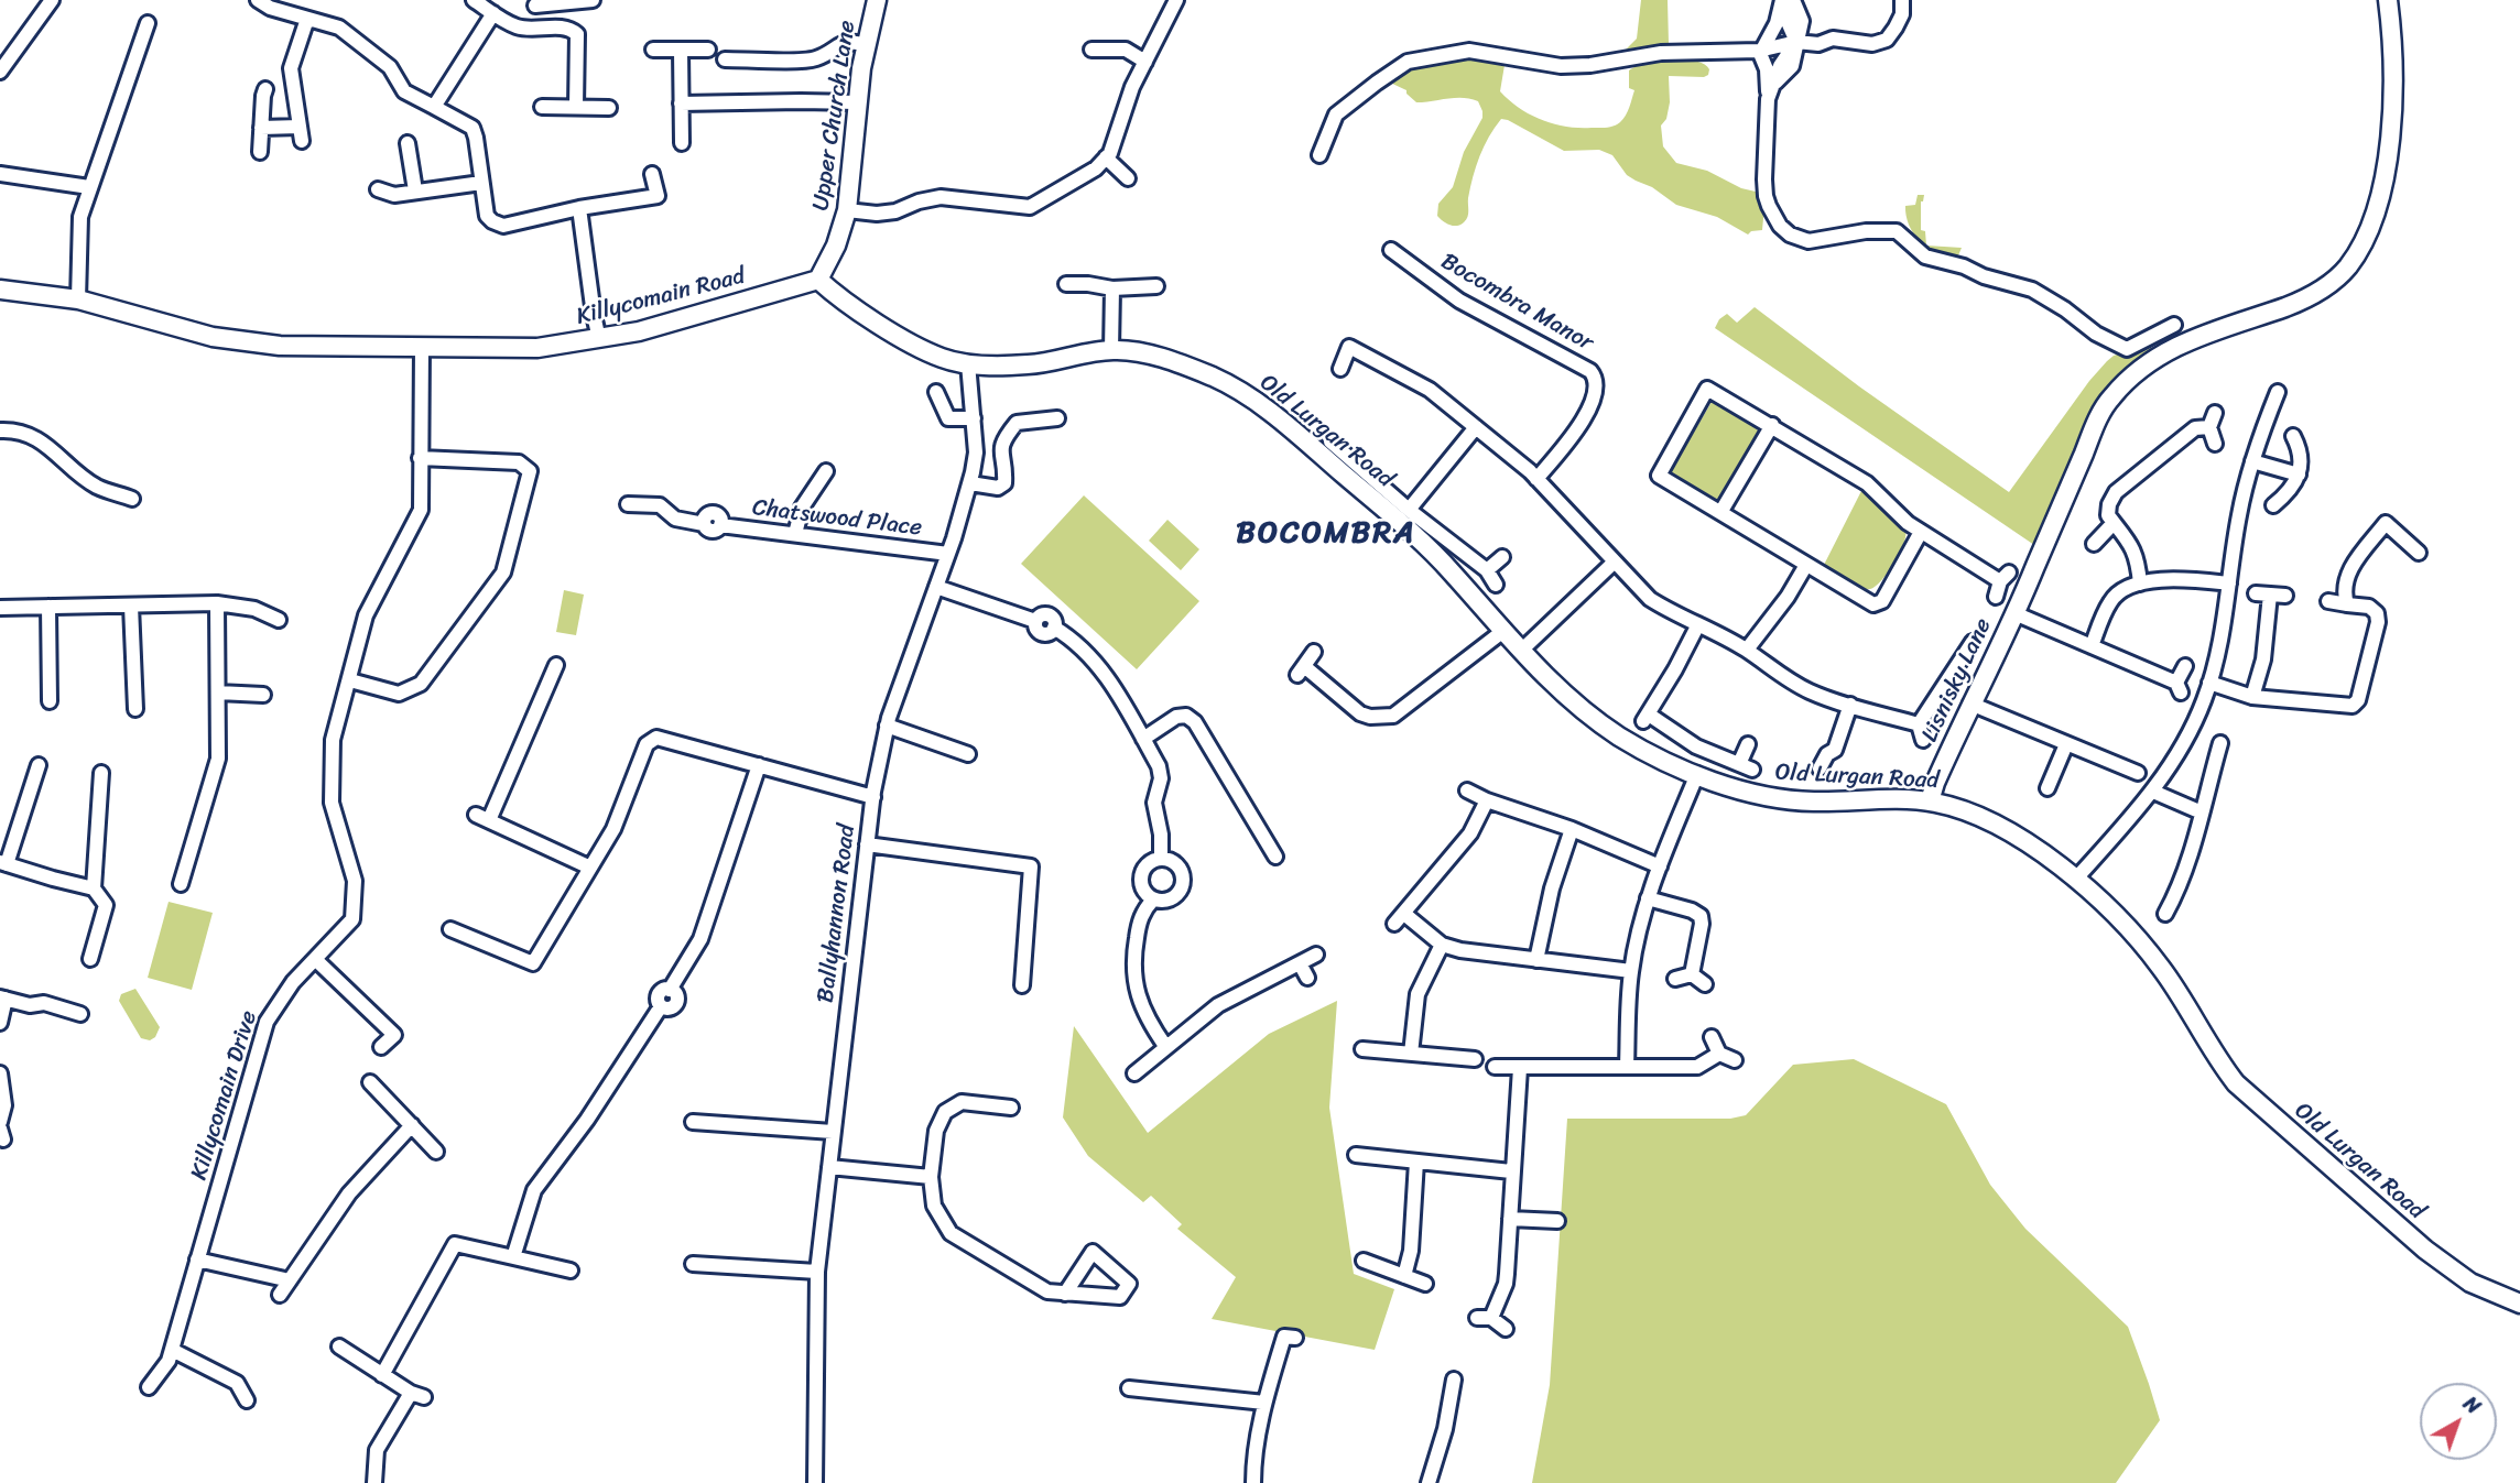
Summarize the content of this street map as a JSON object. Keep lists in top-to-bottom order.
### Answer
{
  "streets": {
    "street": [
      "Upper Church Lane",
      "Killycomain Road",
      "Bocombra Manor",
      "Old Lurgan Road",
      "Chatswood Place",
      "Lisnisky Lane",
      "Ballyhannon Road",
      "Killycomain Drive"
    ]
  },
  "crossings": [
    ["Upper Church Lane", "Killycomain Road"],
    ["Killycomain Road", "Killycomain Drive"],
    ["Old Lurgan Road", "Lisnisky Lane"],
    ["Chatswood Place", "Ballyhannon Road"]
  ],
  "districts": ["BOCOMBRA"],
  "north": "top right"
}
